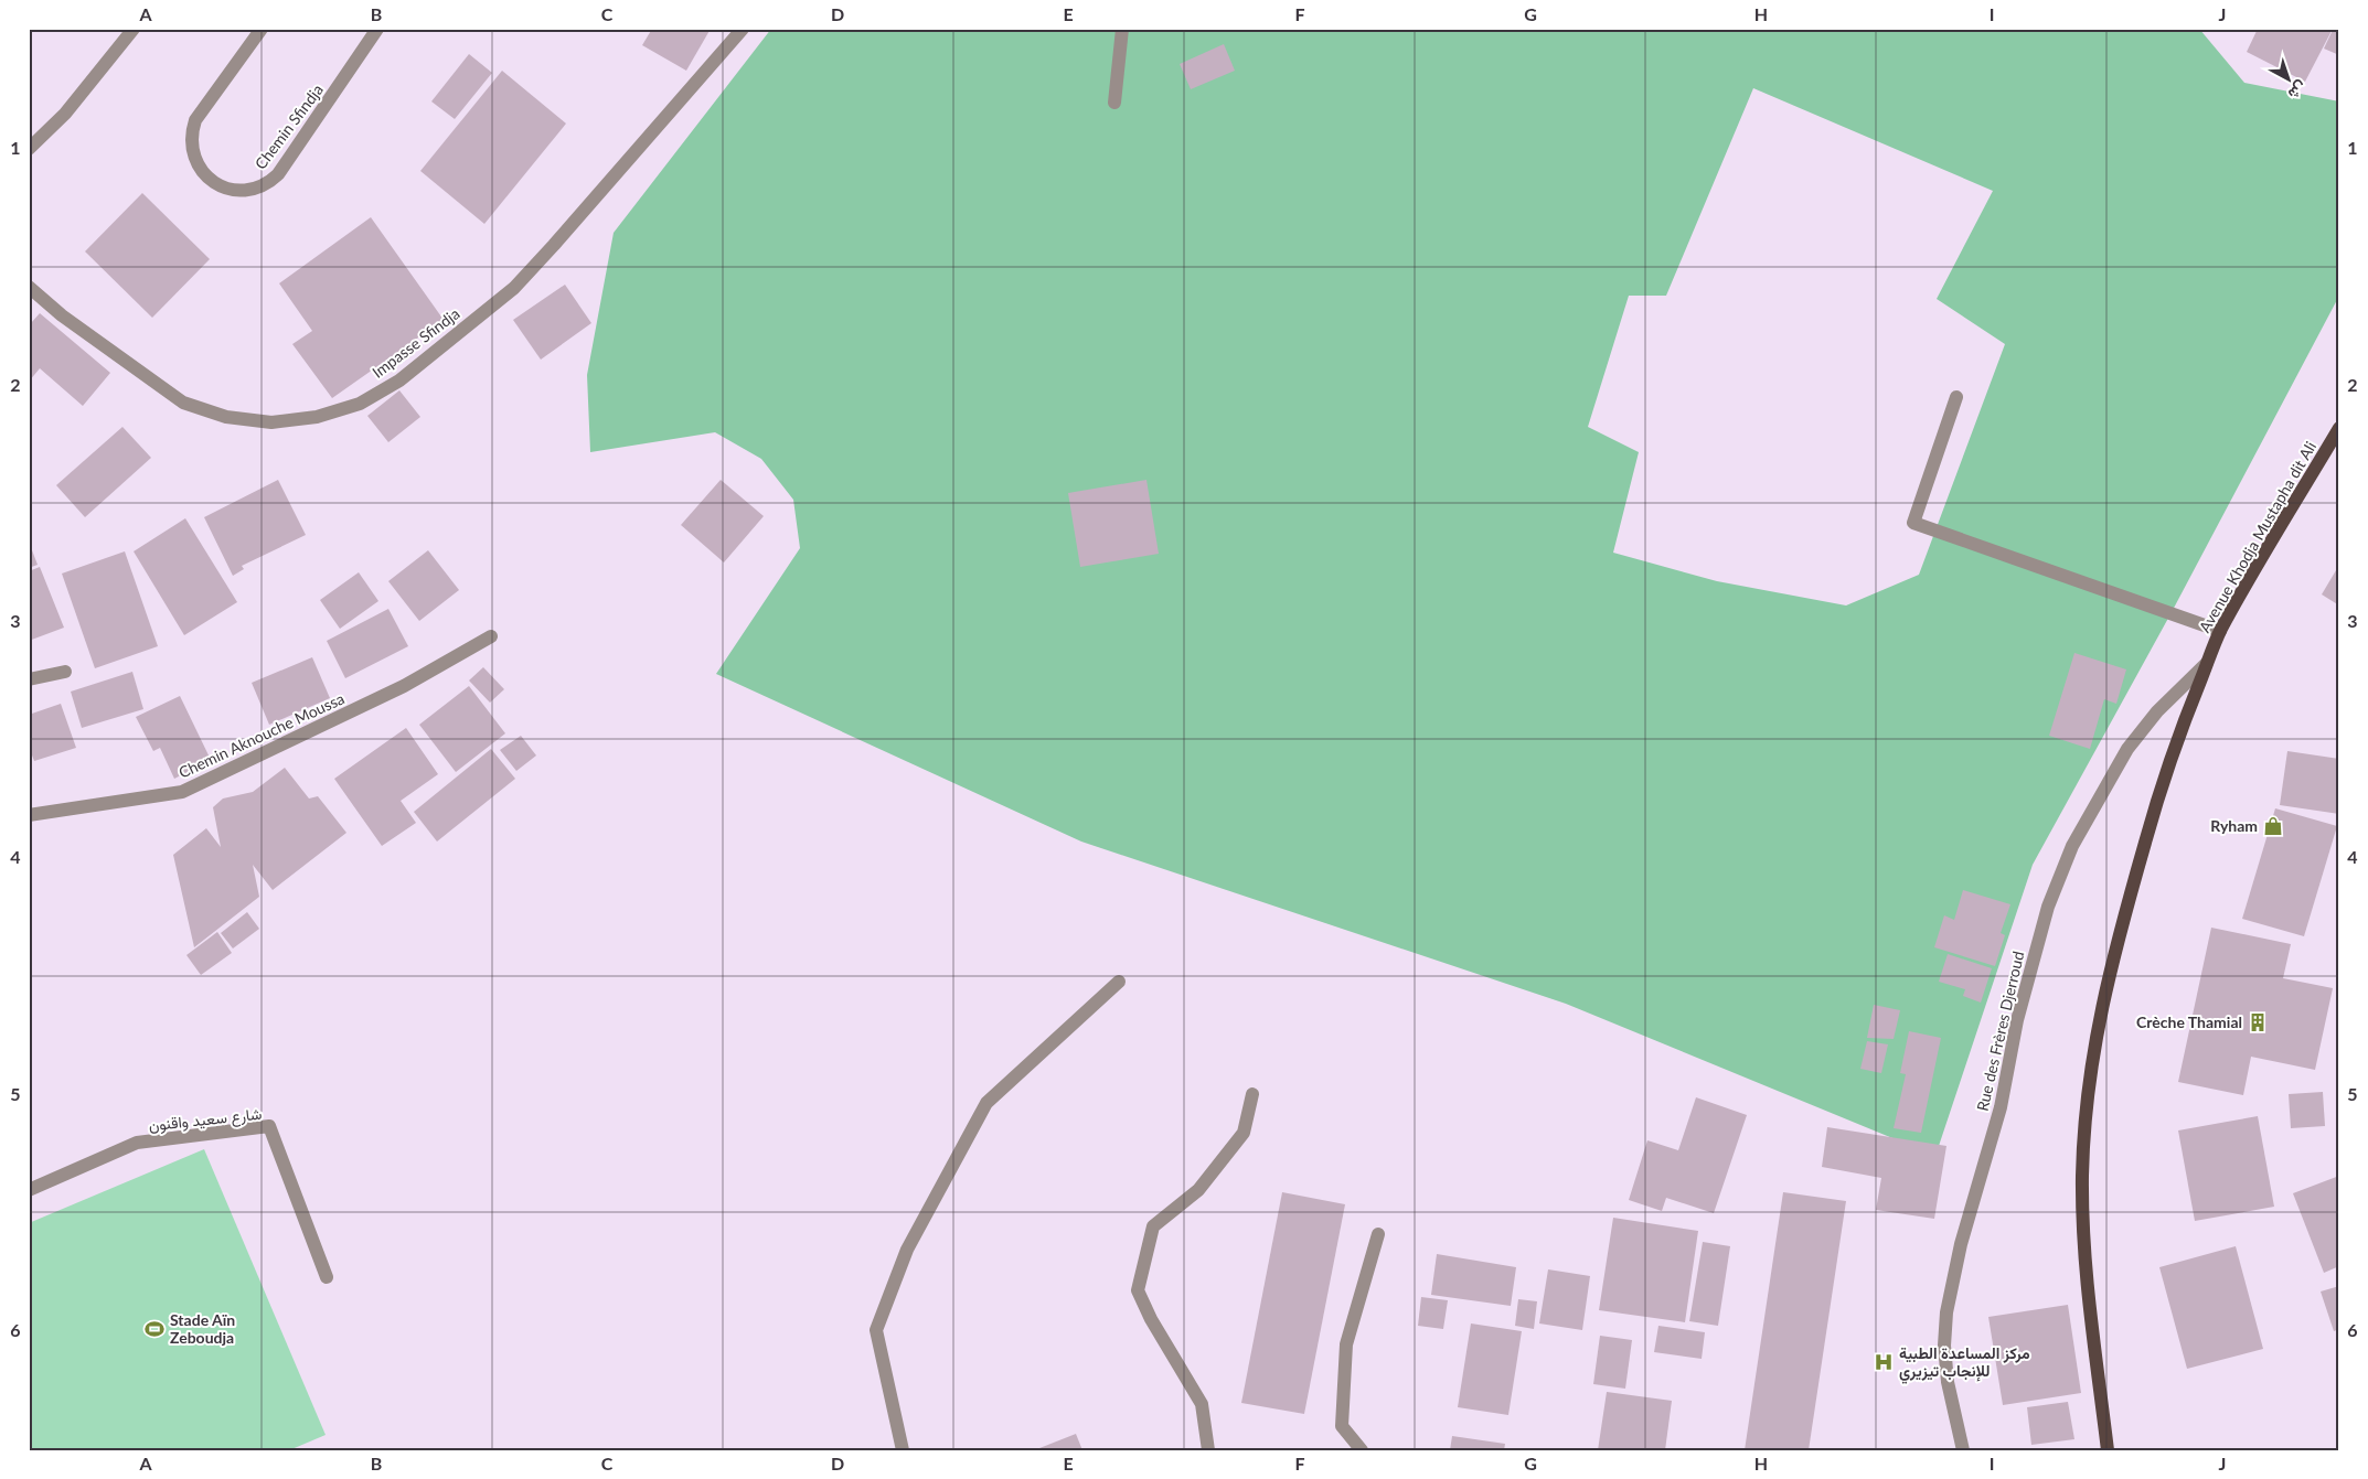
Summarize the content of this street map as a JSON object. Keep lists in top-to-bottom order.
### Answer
{
  "streets": {
    "main road": ["Avenue Khodja Mustapha dit Ali"],
    "street": [
      "Chemin Sfindja",
      "Impasse Sfindja",
      "Chemin Aknouche Moussa",
      "Rue des Frères Djerroud",
      "شارع سعيد واقنون"
    ]
  },
  "crossings": [
    ["Avenue Khodja Mustapha dit Ali", "Rue des Frères Djerroud"]
  ],
  "places": {
    "shop": ["Ryham"],
    "building": ["Crèche Thamial"],
    "sports": ["Stade Aïn Zeboudja"],
    "hospital": ["مركز المساعدة الطبية للإنجاب تيزيري"]
  },
  "north": "bottom right",
  "grid": {
    "columns": [
      "A",
      "B",
      "C",
      "D",
      "E",
      "F",
      "G",
      "H",
      "I",
      "J"
    ],
    "rows": [
      "1",
      "2",
      "3",
      "4",
      "5",
      "6"
    ]
  }
}
